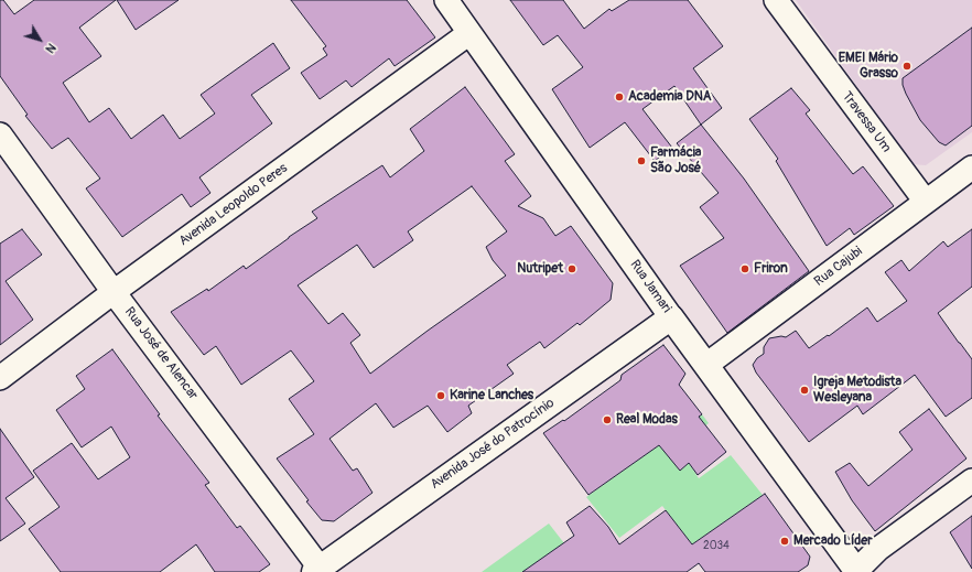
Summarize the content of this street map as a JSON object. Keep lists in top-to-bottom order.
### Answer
{
  "streets": {
    "street": [
      "Travessa Um",
      "Avenida Leopoldo Peres",
      "Rua Cajubi",
      "Rua Jamari",
      "Rua José de Alencar",
      "Avenida José do Patrocínio"
    ]
  },
  "crossings": [
    ["Travessa Um", "Rua Cajubi"],
    ["Avenida Leopoldo Peres", "Rua Jamari"],
    ["Avenida Leopoldo Peres", "Rua José de Alencar"],
    ["Rua Cajubi", "Rua Jamari"],
    ["Rua Jamari", "Avenida José do Patrocínio"],
    ["Rua José de Alencar", "Avenida José do Patrocínio"]
  ],
  "places": [
    "EMEI Mário Grasso",
    "Academia DNA",
    "Farmácia São José",
    "Nutripet",
    "Friron",
    "Igreja Metodista Wesleyana",
    "Karine Lanches",
    "Real Modas",
    "Mercado Líder"
  ],
  "house_numbers": ["2034"],
  "north": "bottom right"
}
